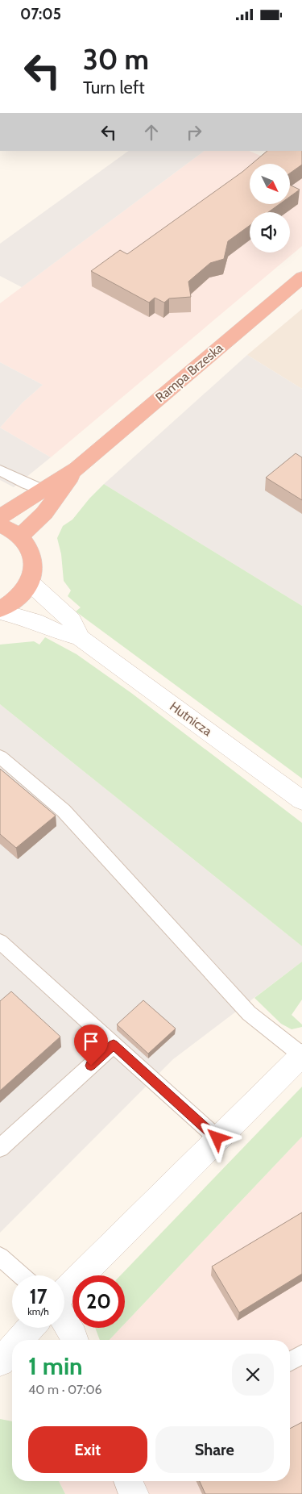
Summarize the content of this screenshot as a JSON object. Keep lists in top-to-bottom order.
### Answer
{
  "streets": {
    "highway": ["Rampa Brzeska"],
    "street": ["Hutnicza"]
  },
  "north": "bottom right",
  "page": {
    "status": "07:05",
    "turn": ["30 m", "Turn left"],
    "speed": "17 km/h",
    "limit": "20",
    "heading": ["1 min", "40 m · 07:06"],
    "buttons": ["Exit", "Share"]
  }
}
